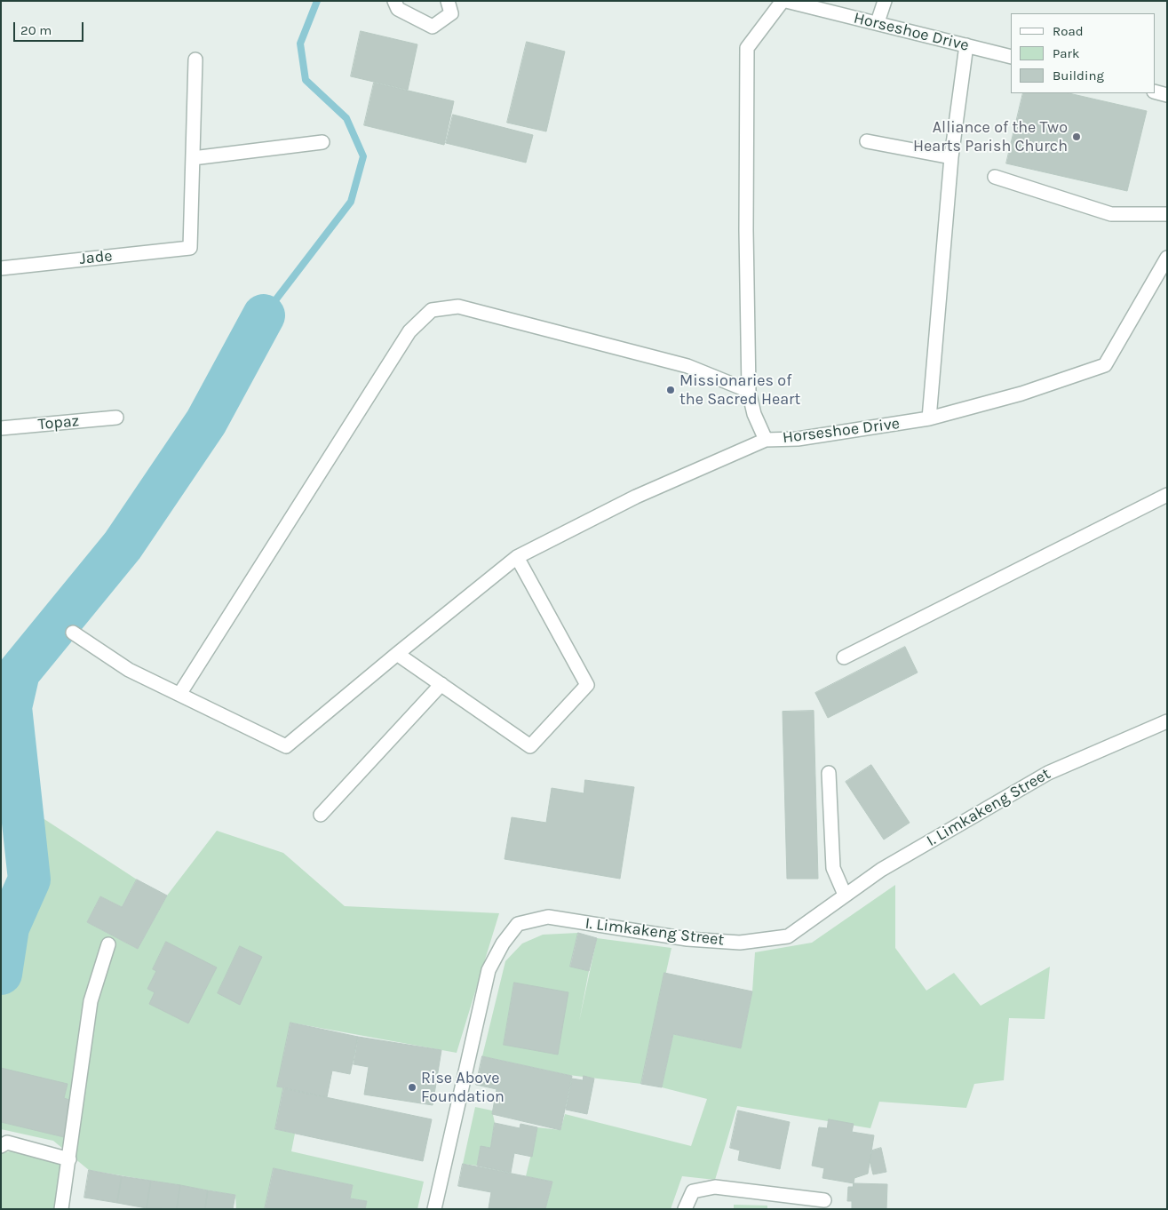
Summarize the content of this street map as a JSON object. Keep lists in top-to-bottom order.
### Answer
{
  "streets": {
    "street": [
      "Horseshoe Drive",
      "Jade",
      "Topaz",
      "I. Limkakeng Street"
    ]
  },
  "places": ["Alliance of the Two Hearts Parish Church", "Missionaries of the Sacred Heart", "Rise Above Foundation"],
  "legend": ["Road", "Park", "Building"],
  "scale_bar": "20 m"
}
